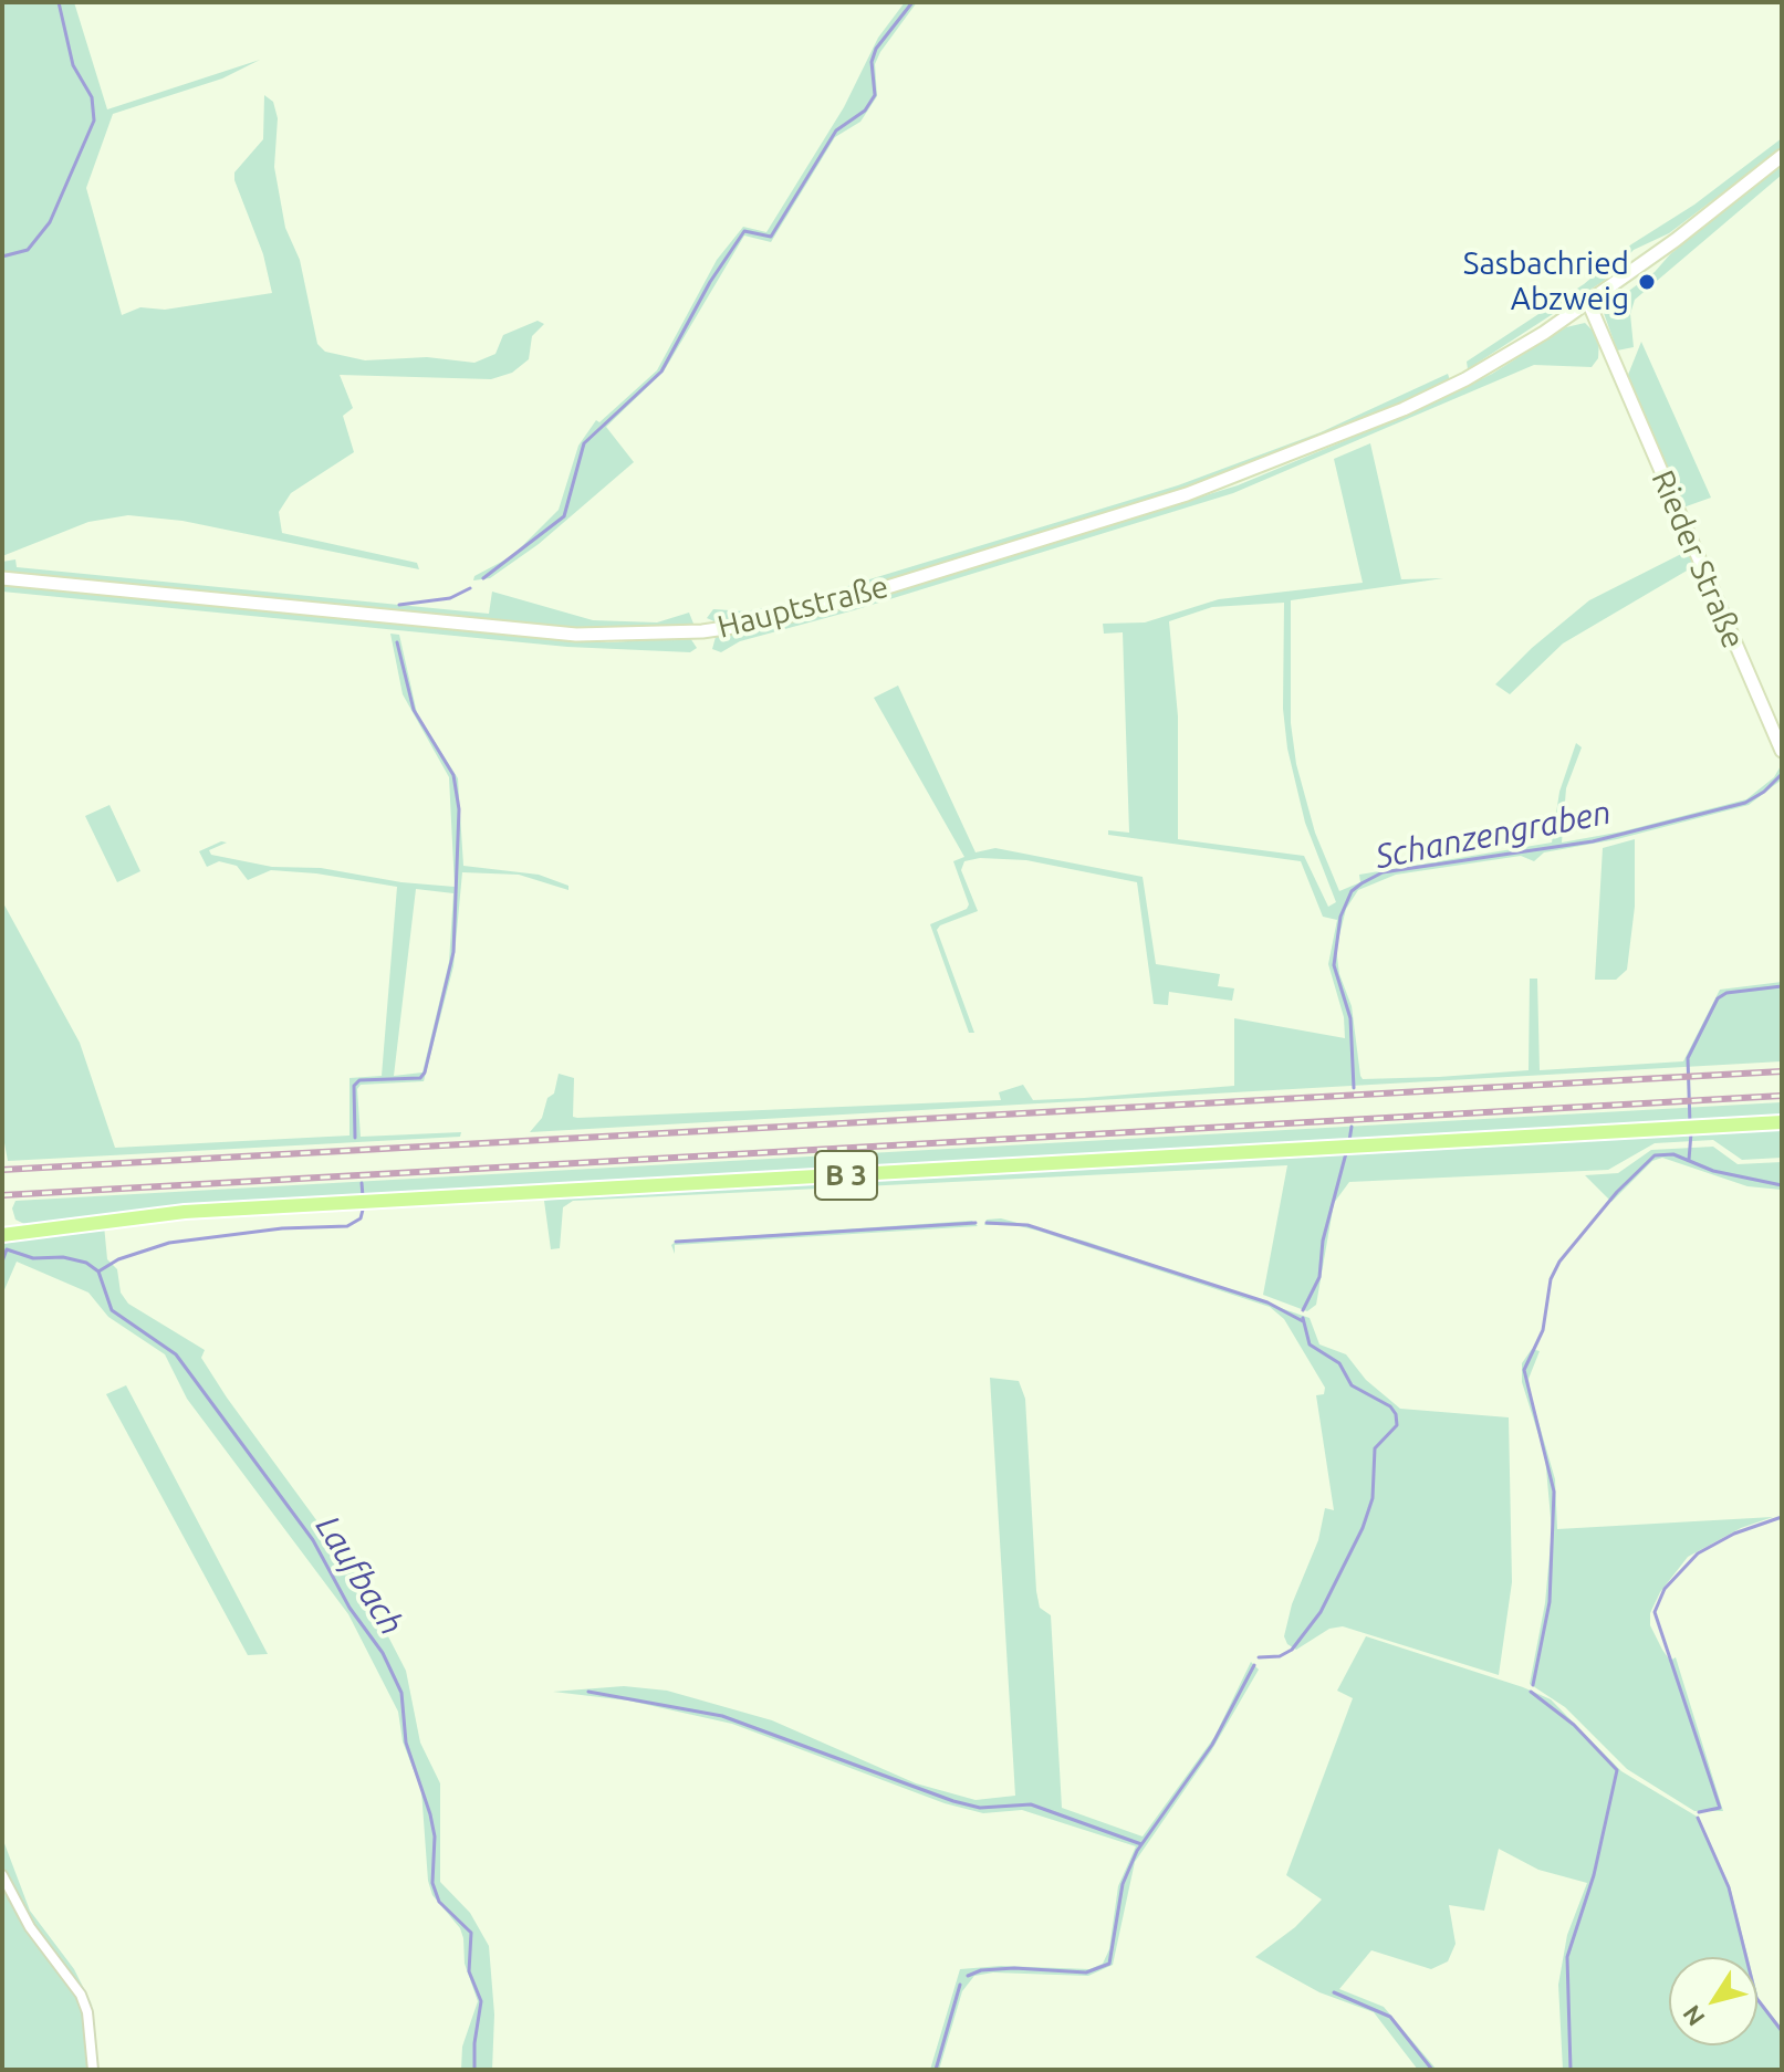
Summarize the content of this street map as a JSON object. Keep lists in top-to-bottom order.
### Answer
{
  "streets": {
    "main road": ["B 3"],
    "street": ["Rieder Straße", "Hauptstraße"]
  },
  "crossings": [
    ["Rieder Straße", "Hauptstraße"]
  ],
  "water": ["Schanzengraben", "Laufbach"],
  "places": ["Sasbachried Abzweig"],
  "north": "bottom left"
}
